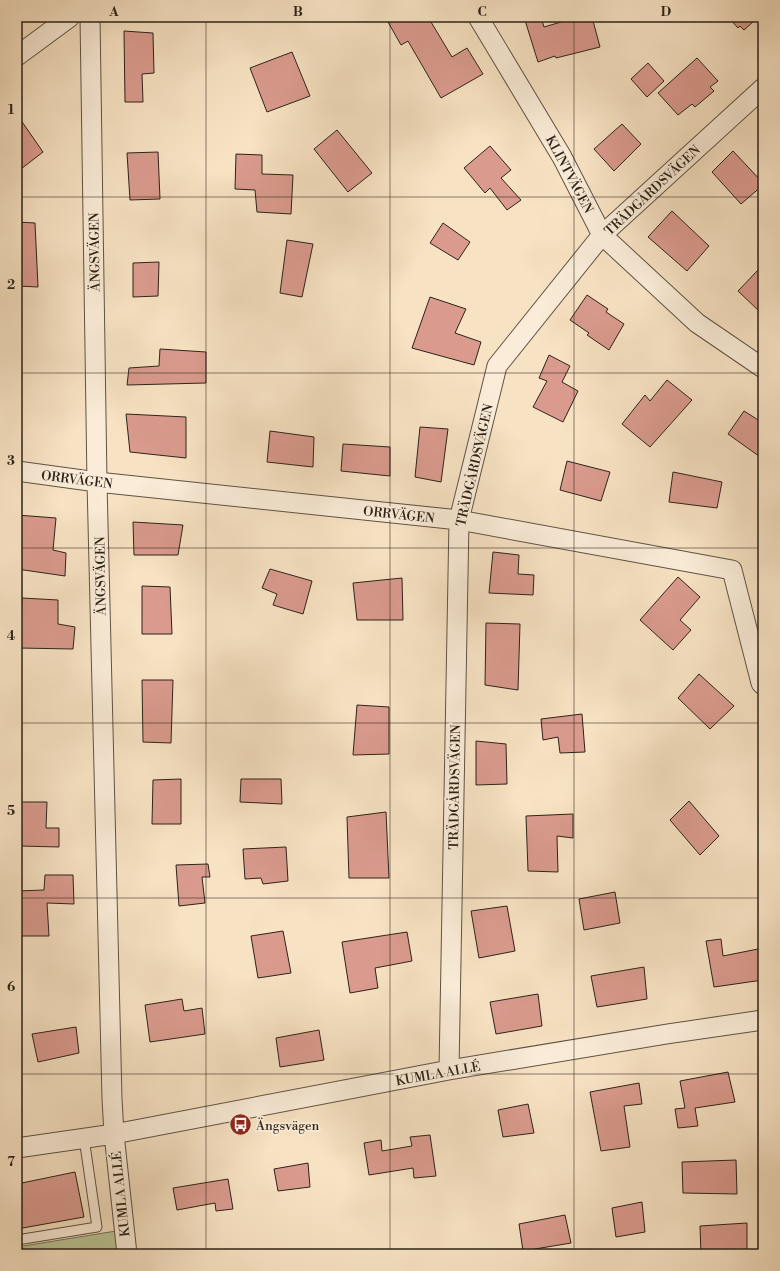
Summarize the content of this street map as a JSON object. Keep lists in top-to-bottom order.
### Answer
{
  "streets": {
    "street": [
      "KLINTVÄGEN",
      "TRÄDGÅRDSVÄGEN",
      "ÄNGSVÄGEN",
      "ORRVÄGEN",
      "KUMLA ALLÉ"
    ]
  },
  "crossings": [
    ["KLINTVÄGEN", "TRÄDGÅRDSVÄGEN"],
    ["TRÄDGÅRDSVÄGEN", "ORRVÄGEN"],
    ["TRÄDGÅRDSVÄGEN", "KUMLA ALLÉ"],
    ["ÄNGSVÄGEN", "ORRVÄGEN"],
    ["ÄNGSVÄGEN", "KUMLA ALLÉ"]
  ],
  "places": {
    "bus stop": ["Ängsvägen"]
  },
  "grid": {
    "columns": [
      "A",
      "B",
      "C",
      "D"
    ],
    "rows": [
      "1",
      "2",
      "3",
      "4",
      "5",
      "6",
      "7"
    ]
  }
}
